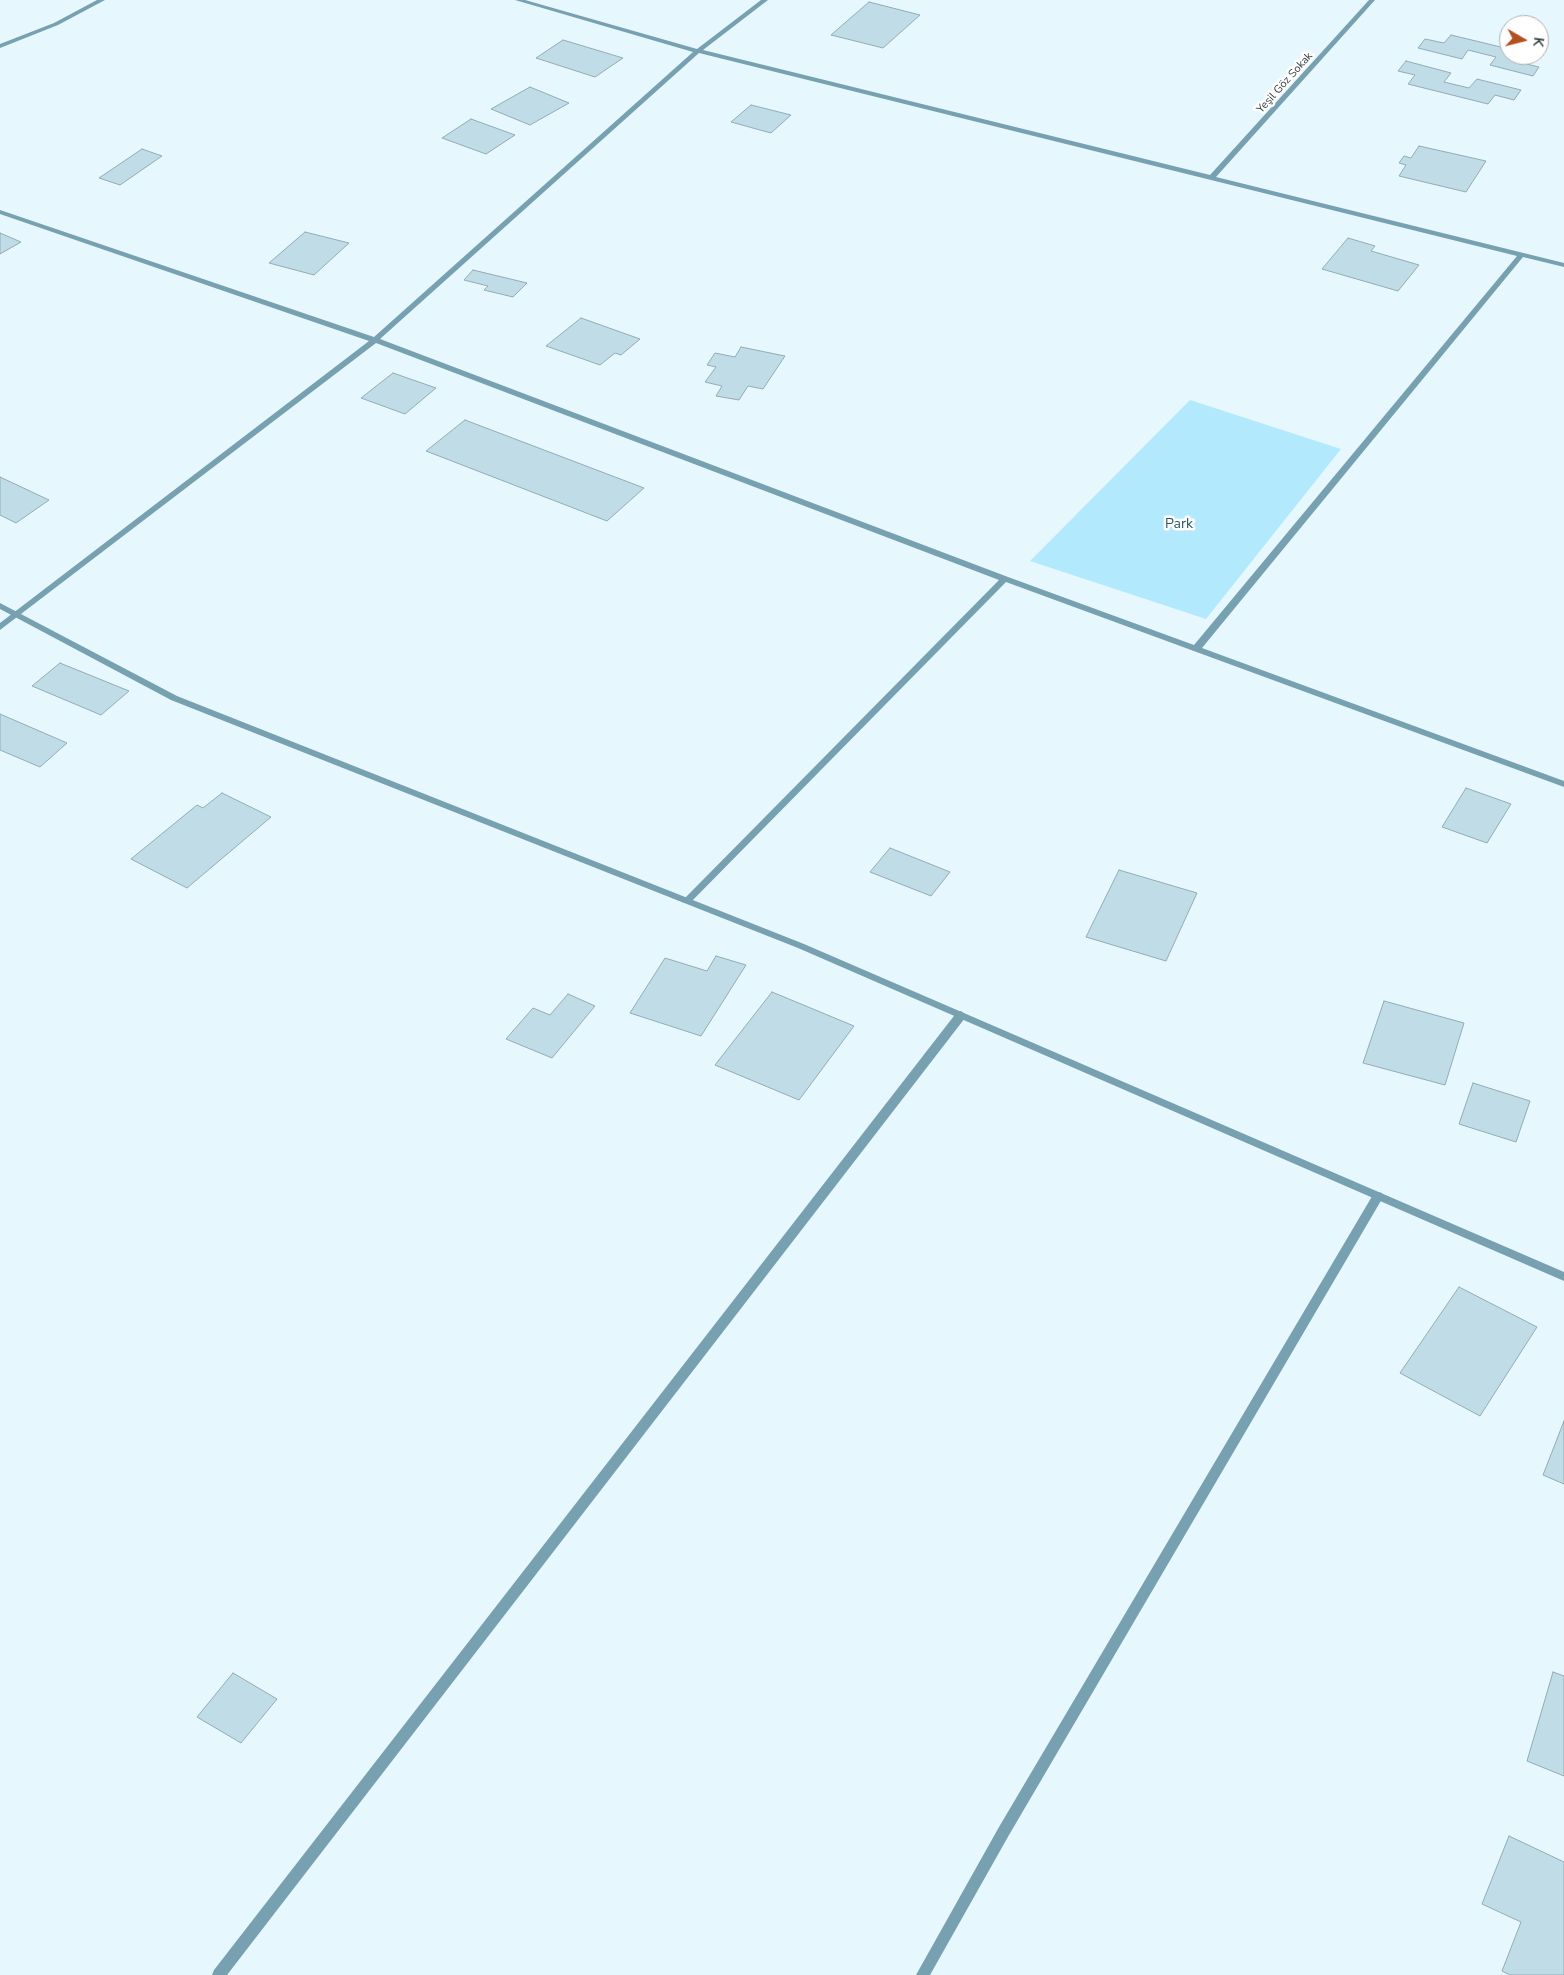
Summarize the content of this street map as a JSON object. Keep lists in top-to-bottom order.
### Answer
{
  "streets": {
    "street": ["Yeşil Göz Sokak"]
  },
  "parks": ["Park"],
  "north": "right"
}
